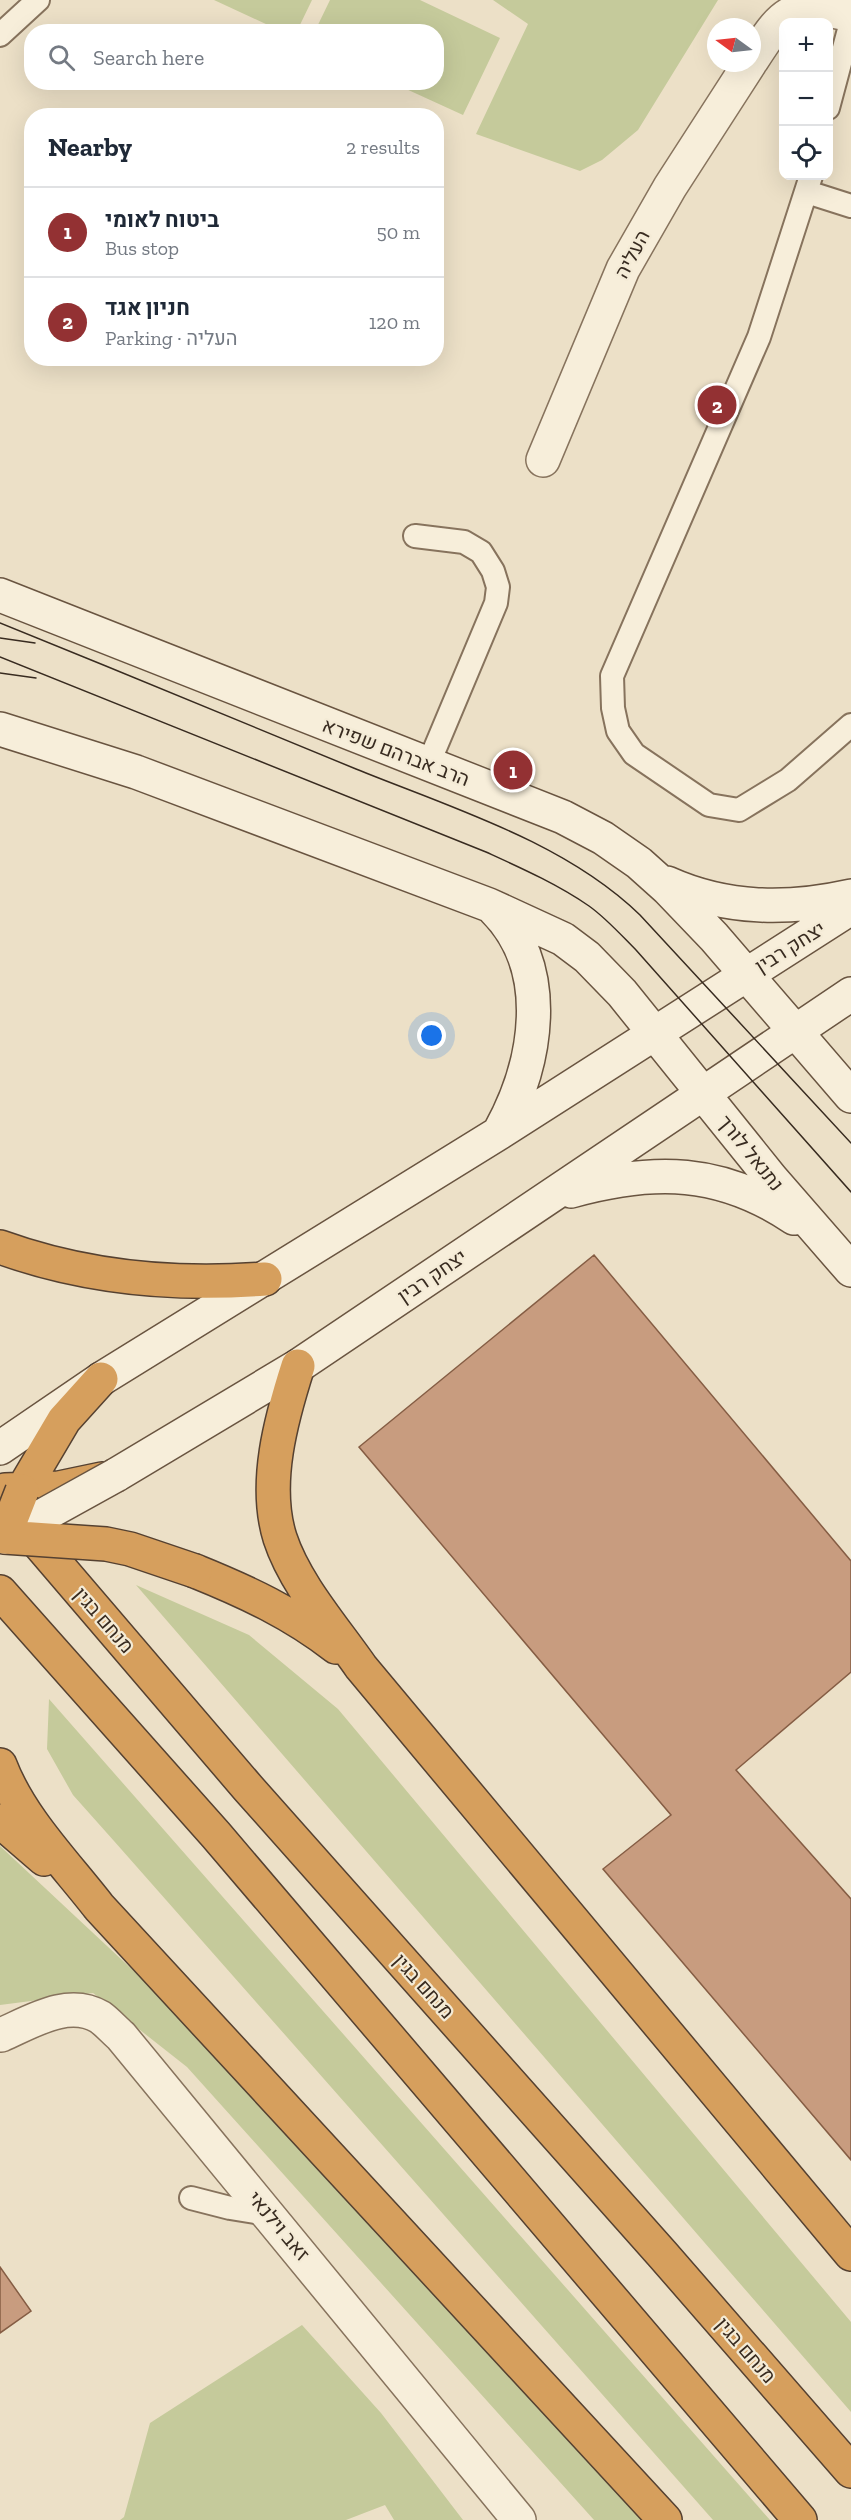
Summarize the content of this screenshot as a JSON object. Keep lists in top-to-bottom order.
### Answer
{
  "streets": {
    "highway": ["מנחם בגין"],
    "street": [
      "העליה",
      "הרב אברהם שפירא",
      "יצחק רבין",
      "נתנאל לורך",
      "זאב וילנאי"
    ]
  },
  "crossings": [
    ["הרב אברהם שפירא", "יצחק רבין"],
    ["יצחק רבין", "נתנאל לורך"]
  ],
  "north": "left",
  "page": {
    "map_buttons": ["+", "−"],
    "search": "Search here",
    "heading": ["Nearby", "2 results"],
    "list": [
      {
        "mark": "1",
        "name": "ביטוח לאומי",
        "note": "Bus stop",
        "value": "50 m"
      },
      {
        "mark": "2",
        "name": "חניון אגד",
        "note": "Parking · העליה",
        "value": "120 m"
      }
    ],
    "pins": ["2", "1"]
  }
}
